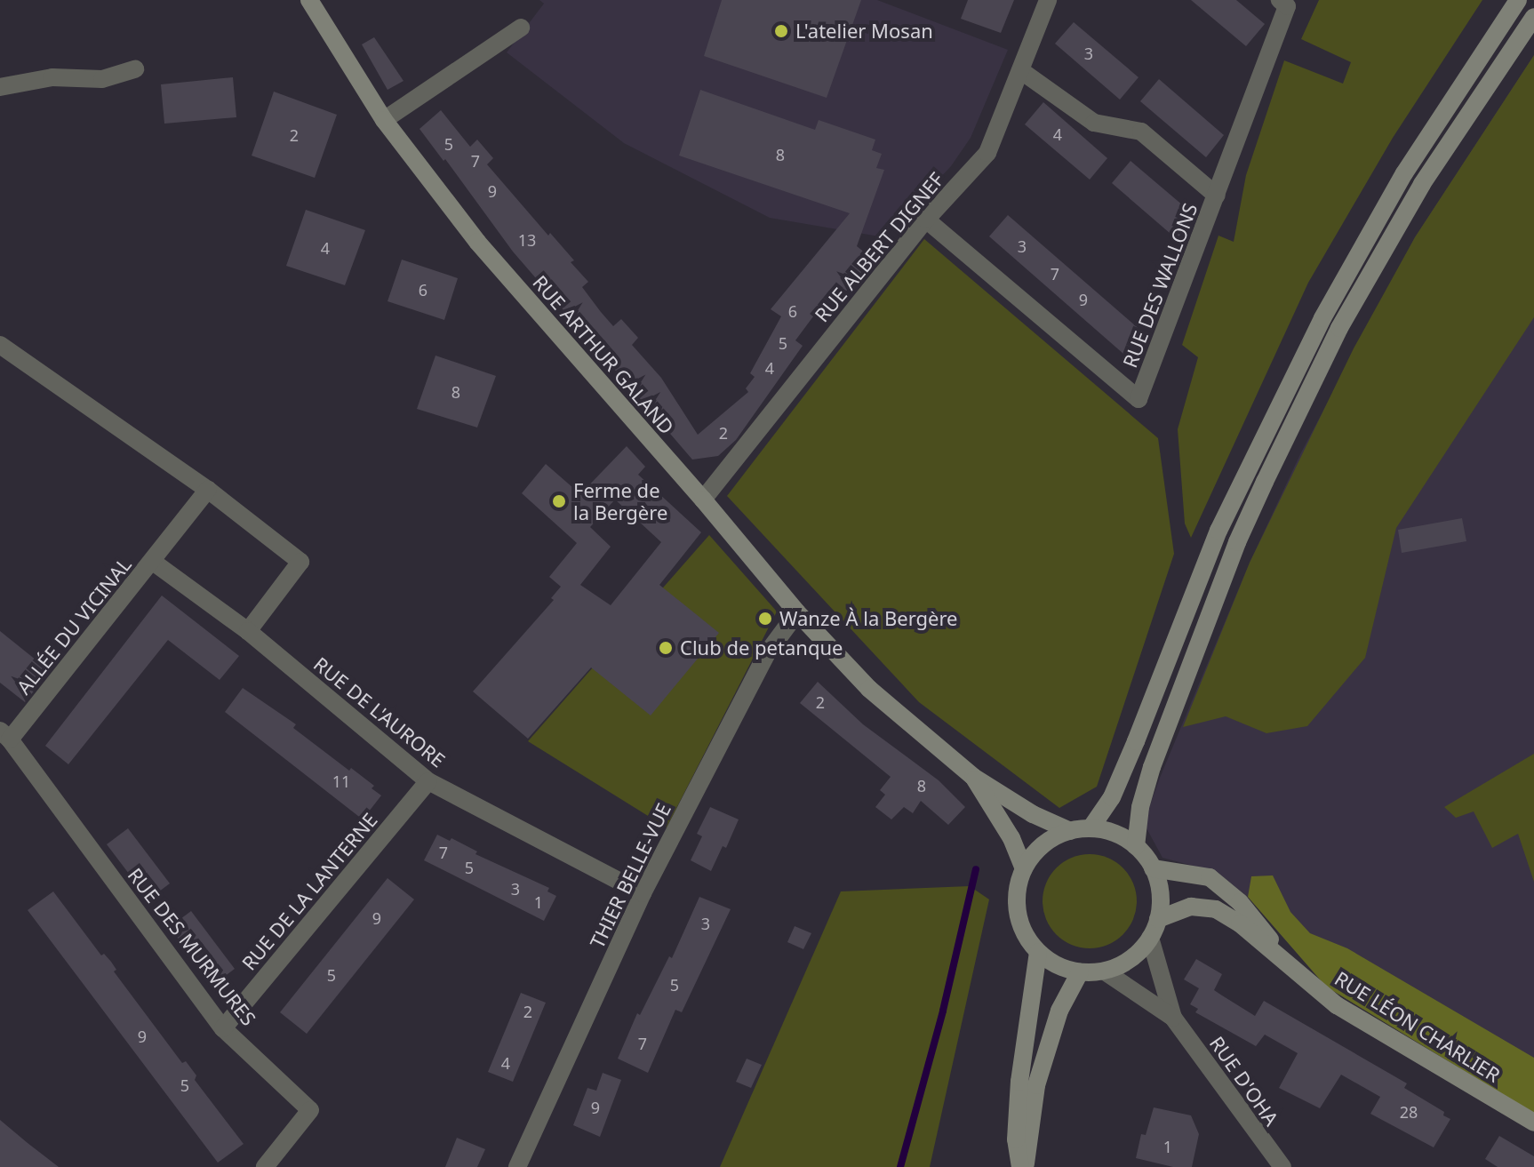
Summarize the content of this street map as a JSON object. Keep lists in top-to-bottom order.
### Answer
{
  "streets": {
    "main road": ["RUE ARTHUR GALAND", "RUE LÉON CHARLIER"],
    "street": [
      "RUE ALBERT DIGNEF",
      "RUE DES WALLONS",
      "ALLÉE DU VICINAL",
      "RUE DE L'AURORE",
      "THIER BELLE-VUE",
      "RUE DE LA LANTERNE",
      "RUE DES MURMURES",
      "RUE D'OHA"
    ]
  },
  "crossings": [
    ["RUE ALBERT DIGNEF", "RUE DES WALLONS"],
    ["RUE ALBERT DIGNEF", "RUE ARTHUR GALAND"],
    ["RUE ARTHUR GALAND", "THIER BELLE-VUE"],
    ["ALLÉE DU VICINAL", "RUE DE L'AURORE"],
    ["ALLÉE DU VICINAL", "RUE DES MURMURES"],
    ["RUE DE L'AURORE", "THIER BELLE-VUE"],
    ["RUE DE L'AURORE", "RUE DE LA LANTERNE"],
    ["RUE DE LA LANTERNE", "RUE DES MURMURES"],
    ["RUE LÉON CHARLIER", "RUE D'OHA"]
  ],
  "places": [
    "L'atelier Mosan",
    "Ferme de la Bergère",
    "Wanze À la Bergère",
    "Club de petanque"
  ],
  "house_numbers": [
    "3",
    "4",
    "2",
    "5",
    "8",
    "7",
    "9",
    "13",
    "3",
    "4",
    "7",
    "6",
    "9",
    "6",
    "5",
    "4",
    "8",
    "2",
    "2",
    "11",
    "8",
    "7",
    "5",
    "3",
    "1",
    "9",
    "3",
    "5",
    "5",
    "2",
    "9",
    "7",
    "4",
    "5",
    "9",
    "28",
    "1"
  ]
}
